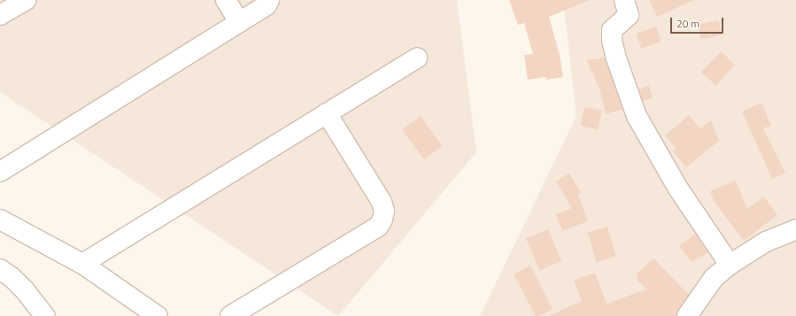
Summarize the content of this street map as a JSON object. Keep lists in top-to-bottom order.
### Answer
{
  "scale_bar": "20 m"
}
